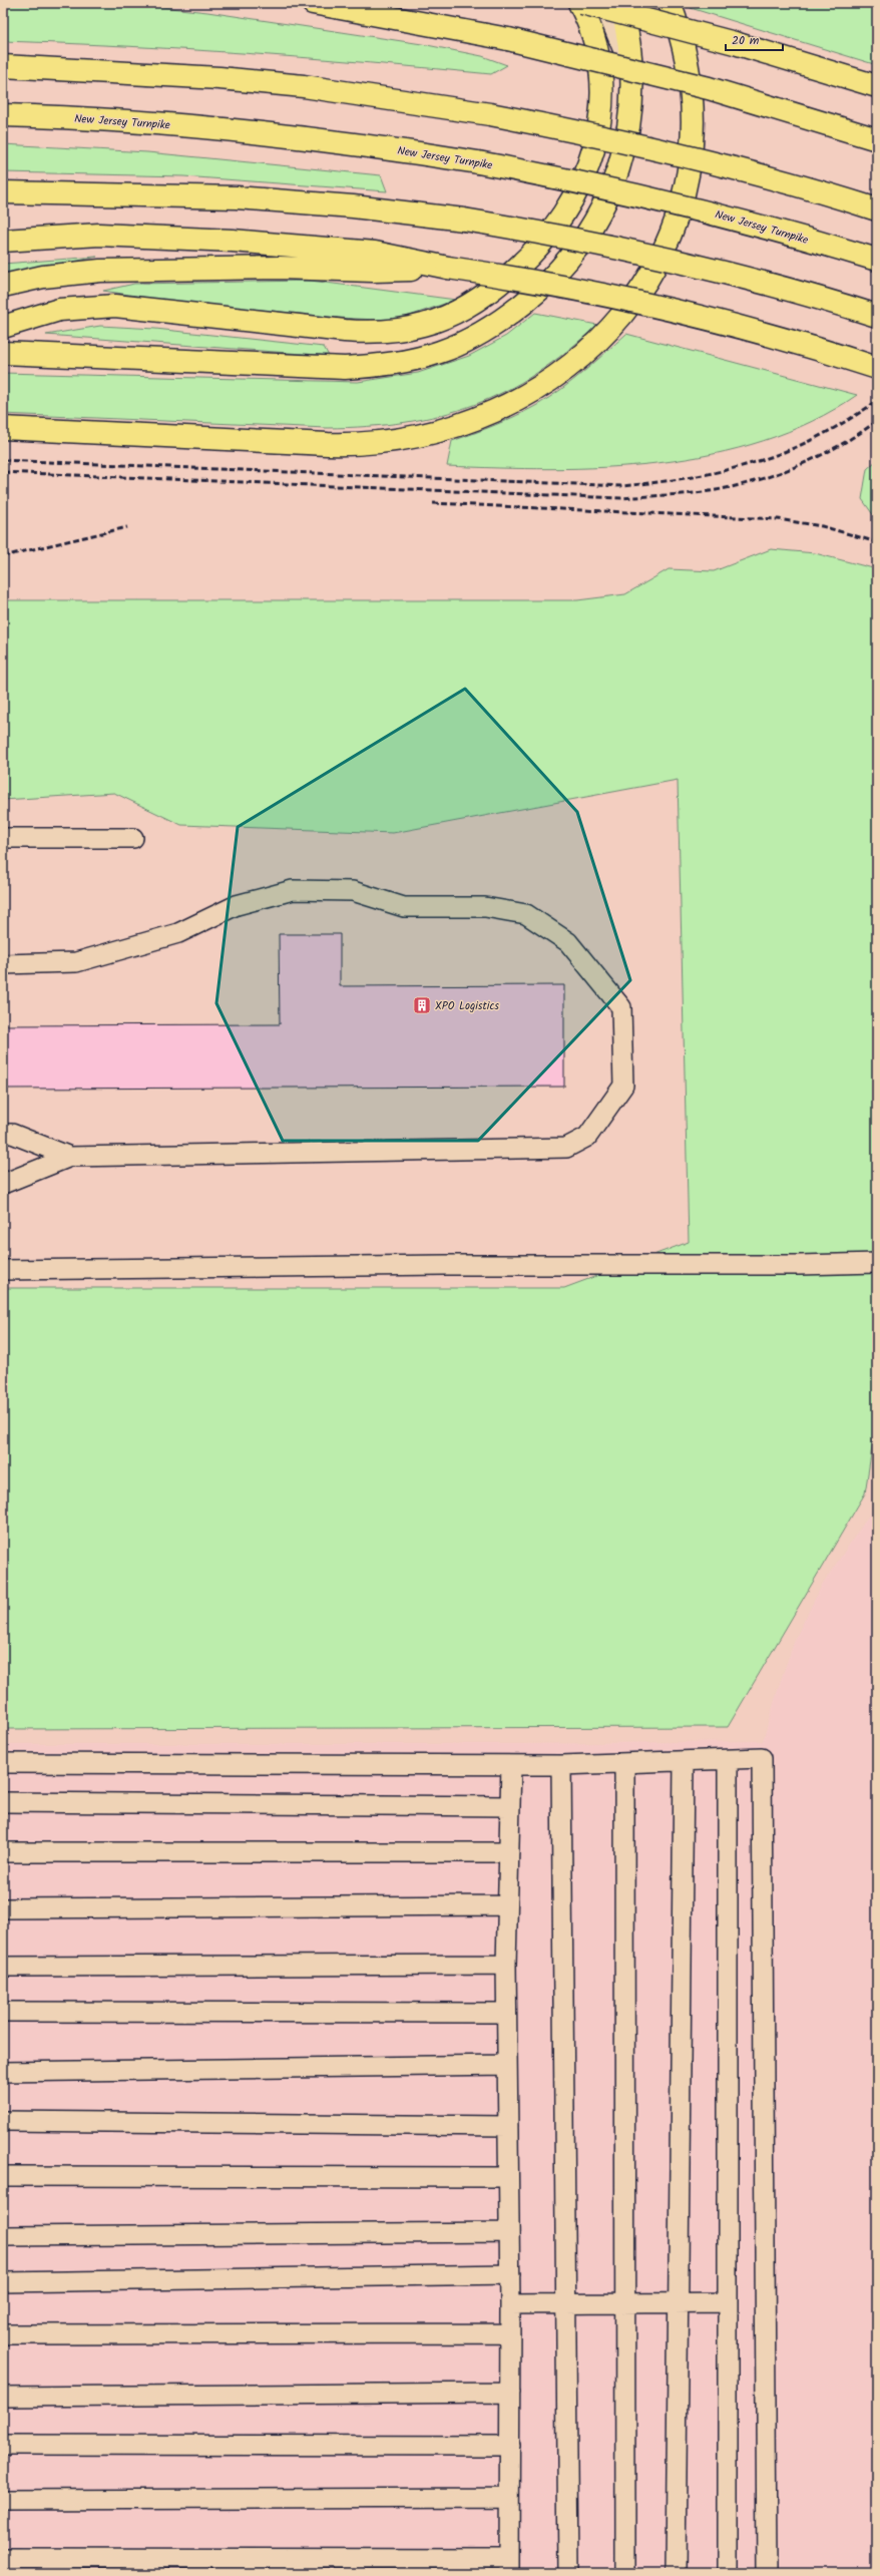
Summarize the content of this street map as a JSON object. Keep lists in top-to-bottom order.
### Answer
{
  "streets": {
    "highway": ["New Jersey Turnpike"]
  },
  "places": {
    "building": ["XPO Logistics"]
  },
  "scale_bar": "20 m"
}
